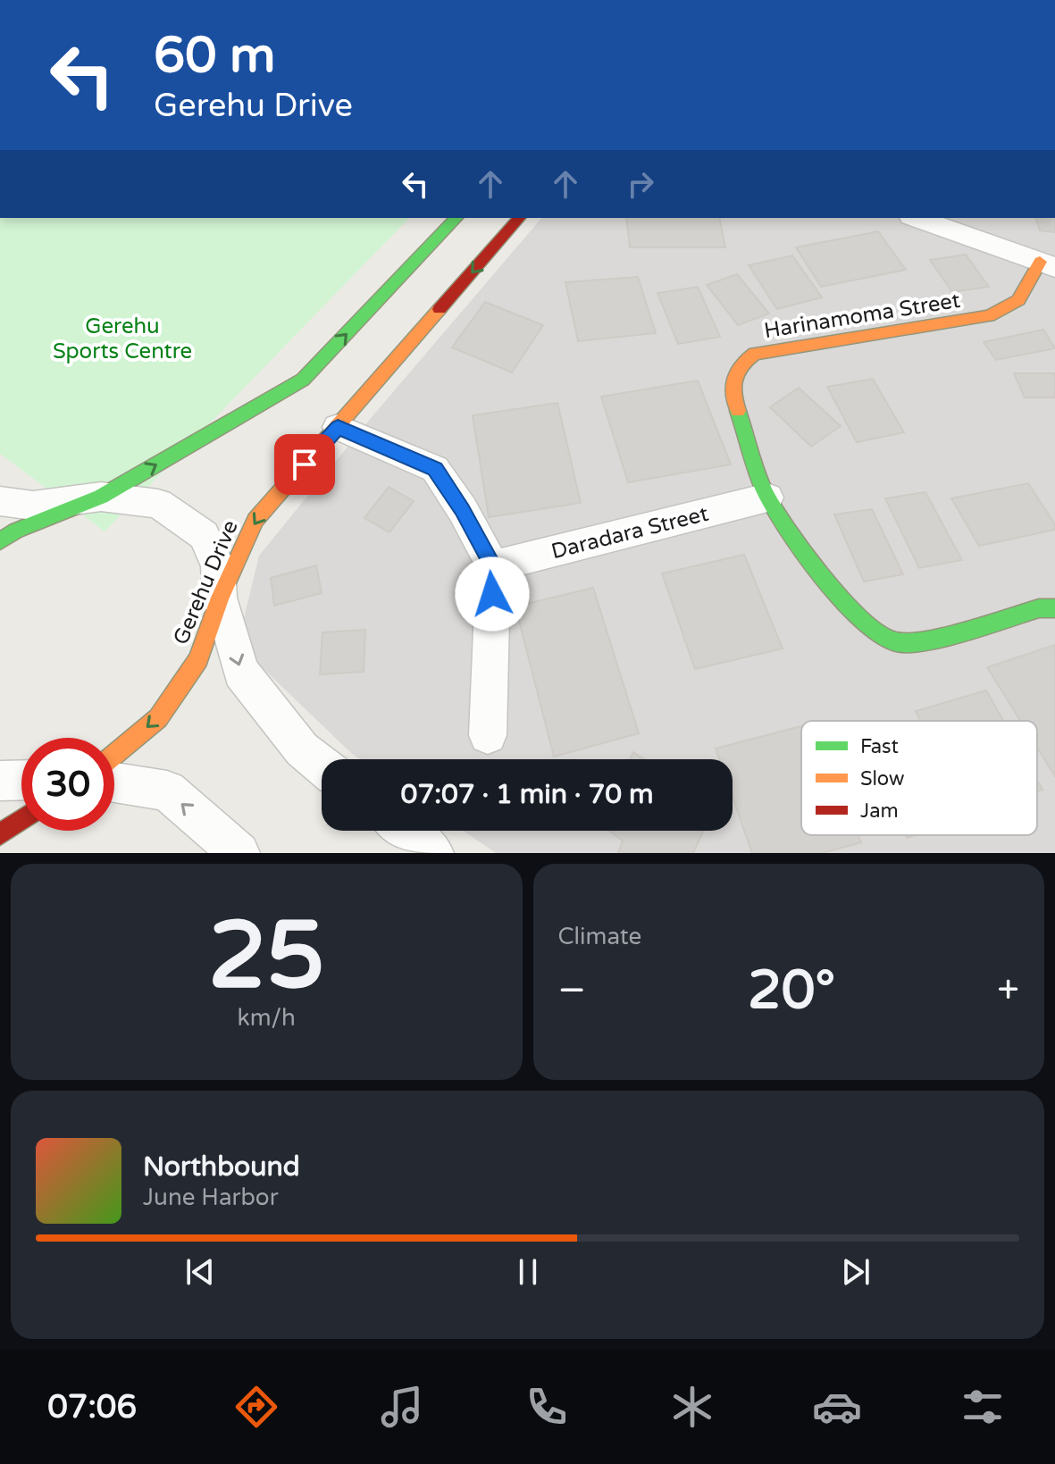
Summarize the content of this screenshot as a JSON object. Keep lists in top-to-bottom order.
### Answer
{
  "streets": {
    "street": ["Harinamoma Street", "Daradara Street", "Gerehu Drive"]
  },
  "crossings": [
    ["Harinamoma Street", "Daradara Street"]
  ],
  "parks": ["Gerehu Sports Centre"],
  "legend": ["Fast", "Slow", "Jam"],
  "page": {
    "turn": ["60 m", "Gerehu Drive"],
    "limit": "30",
    "trip": "07:07 · 1 min · 70 m",
    "tile": [
      ["25", "km/h"],
      "Climate"
    ],
    "heat": ["−", "20°", "+"],
    "song": ["Northbound", "June Harbor"],
    "tabs": "07:06"
  }
}
